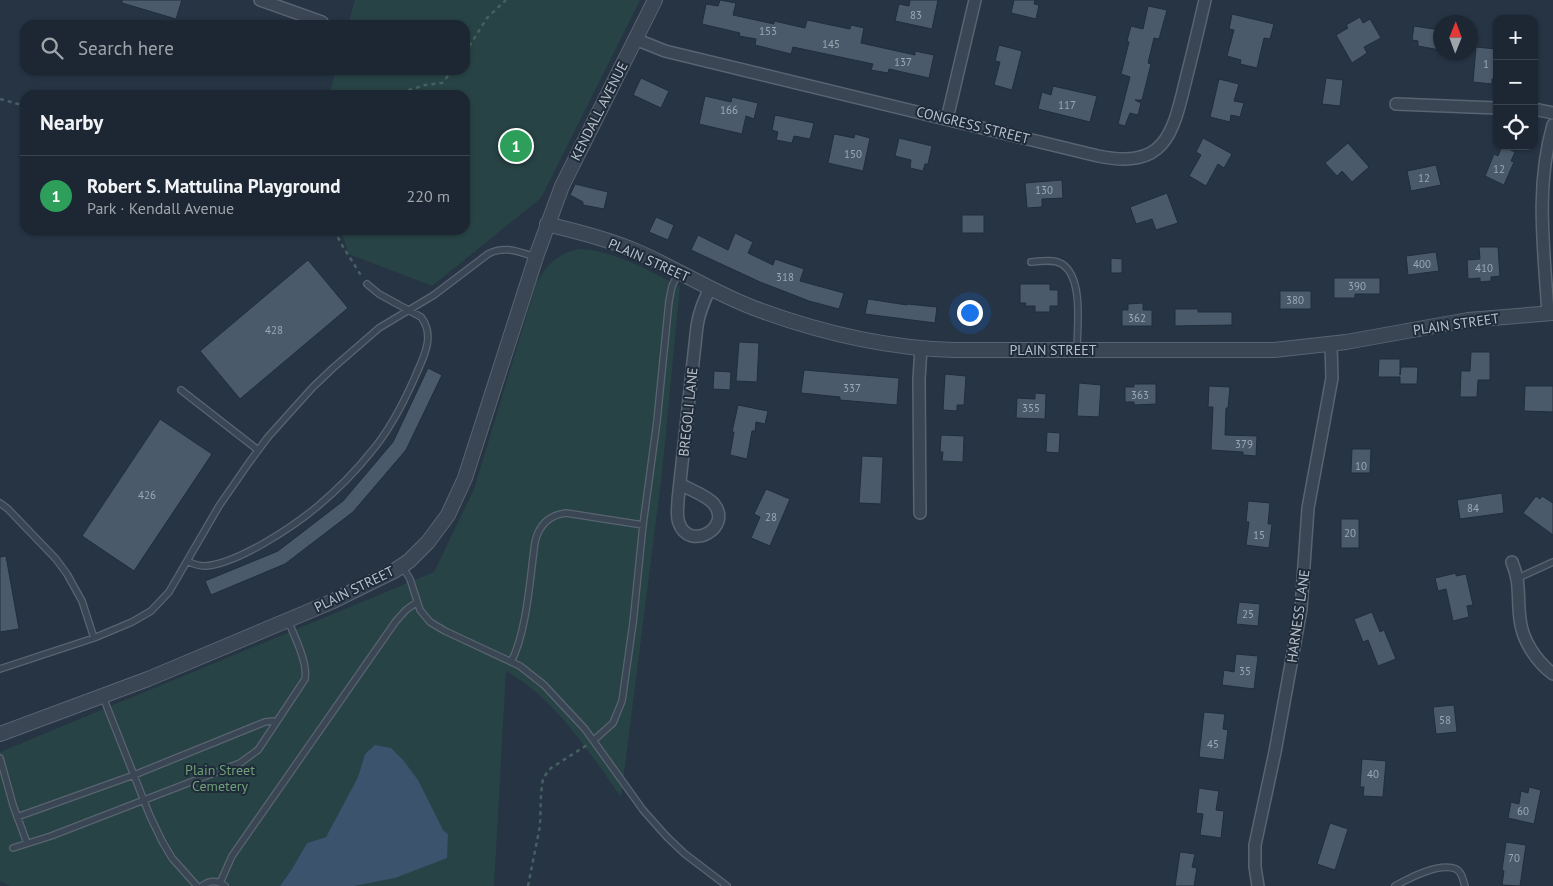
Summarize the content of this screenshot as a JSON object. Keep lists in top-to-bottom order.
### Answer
{
  "streets": {
    "street": [
      "KENDALL AVENUE",
      "CONGRESS STREET",
      "PLAIN STREET",
      "BREGOLI LANE",
      "HARNESS LANE"
    ]
  },
  "crossings": [
    ["KENDALL AVENUE", "CONGRESS STREET"],
    ["KENDALL AVENUE", "PLAIN STREET"],
    ["PLAIN STREET", "BREGOLI LANE"],
    ["PLAIN STREET", "HARNESS LANE"]
  ],
  "parks": ["Plain Street Cemetery"],
  "house_numbers": [
    "83",
    "153",
    "145",
    "137",
    "1",
    "117",
    "166",
    "150",
    "12",
    "12",
    "130",
    "400",
    "410",
    "318",
    "390",
    "380",
    "362",
    "428",
    "337",
    "363",
    "355",
    "379",
    "10",
    "426",
    "84",
    "28",
    "20",
    "15",
    "25",
    "35",
    "58",
    "45",
    "40",
    "60",
    "70"
  ],
  "north": "top",
  "page": {
    "map_buttons": ["+", "−"],
    "search": "Search here",
    "heading": "Nearby",
    "pins": "1",
    "list": [
      {
        "mark": "1",
        "name": "Robert S. Mattulina Playground",
        "note": "Park · Kendall Avenue",
        "value": "220 m"
      }
    ]
  }
}
